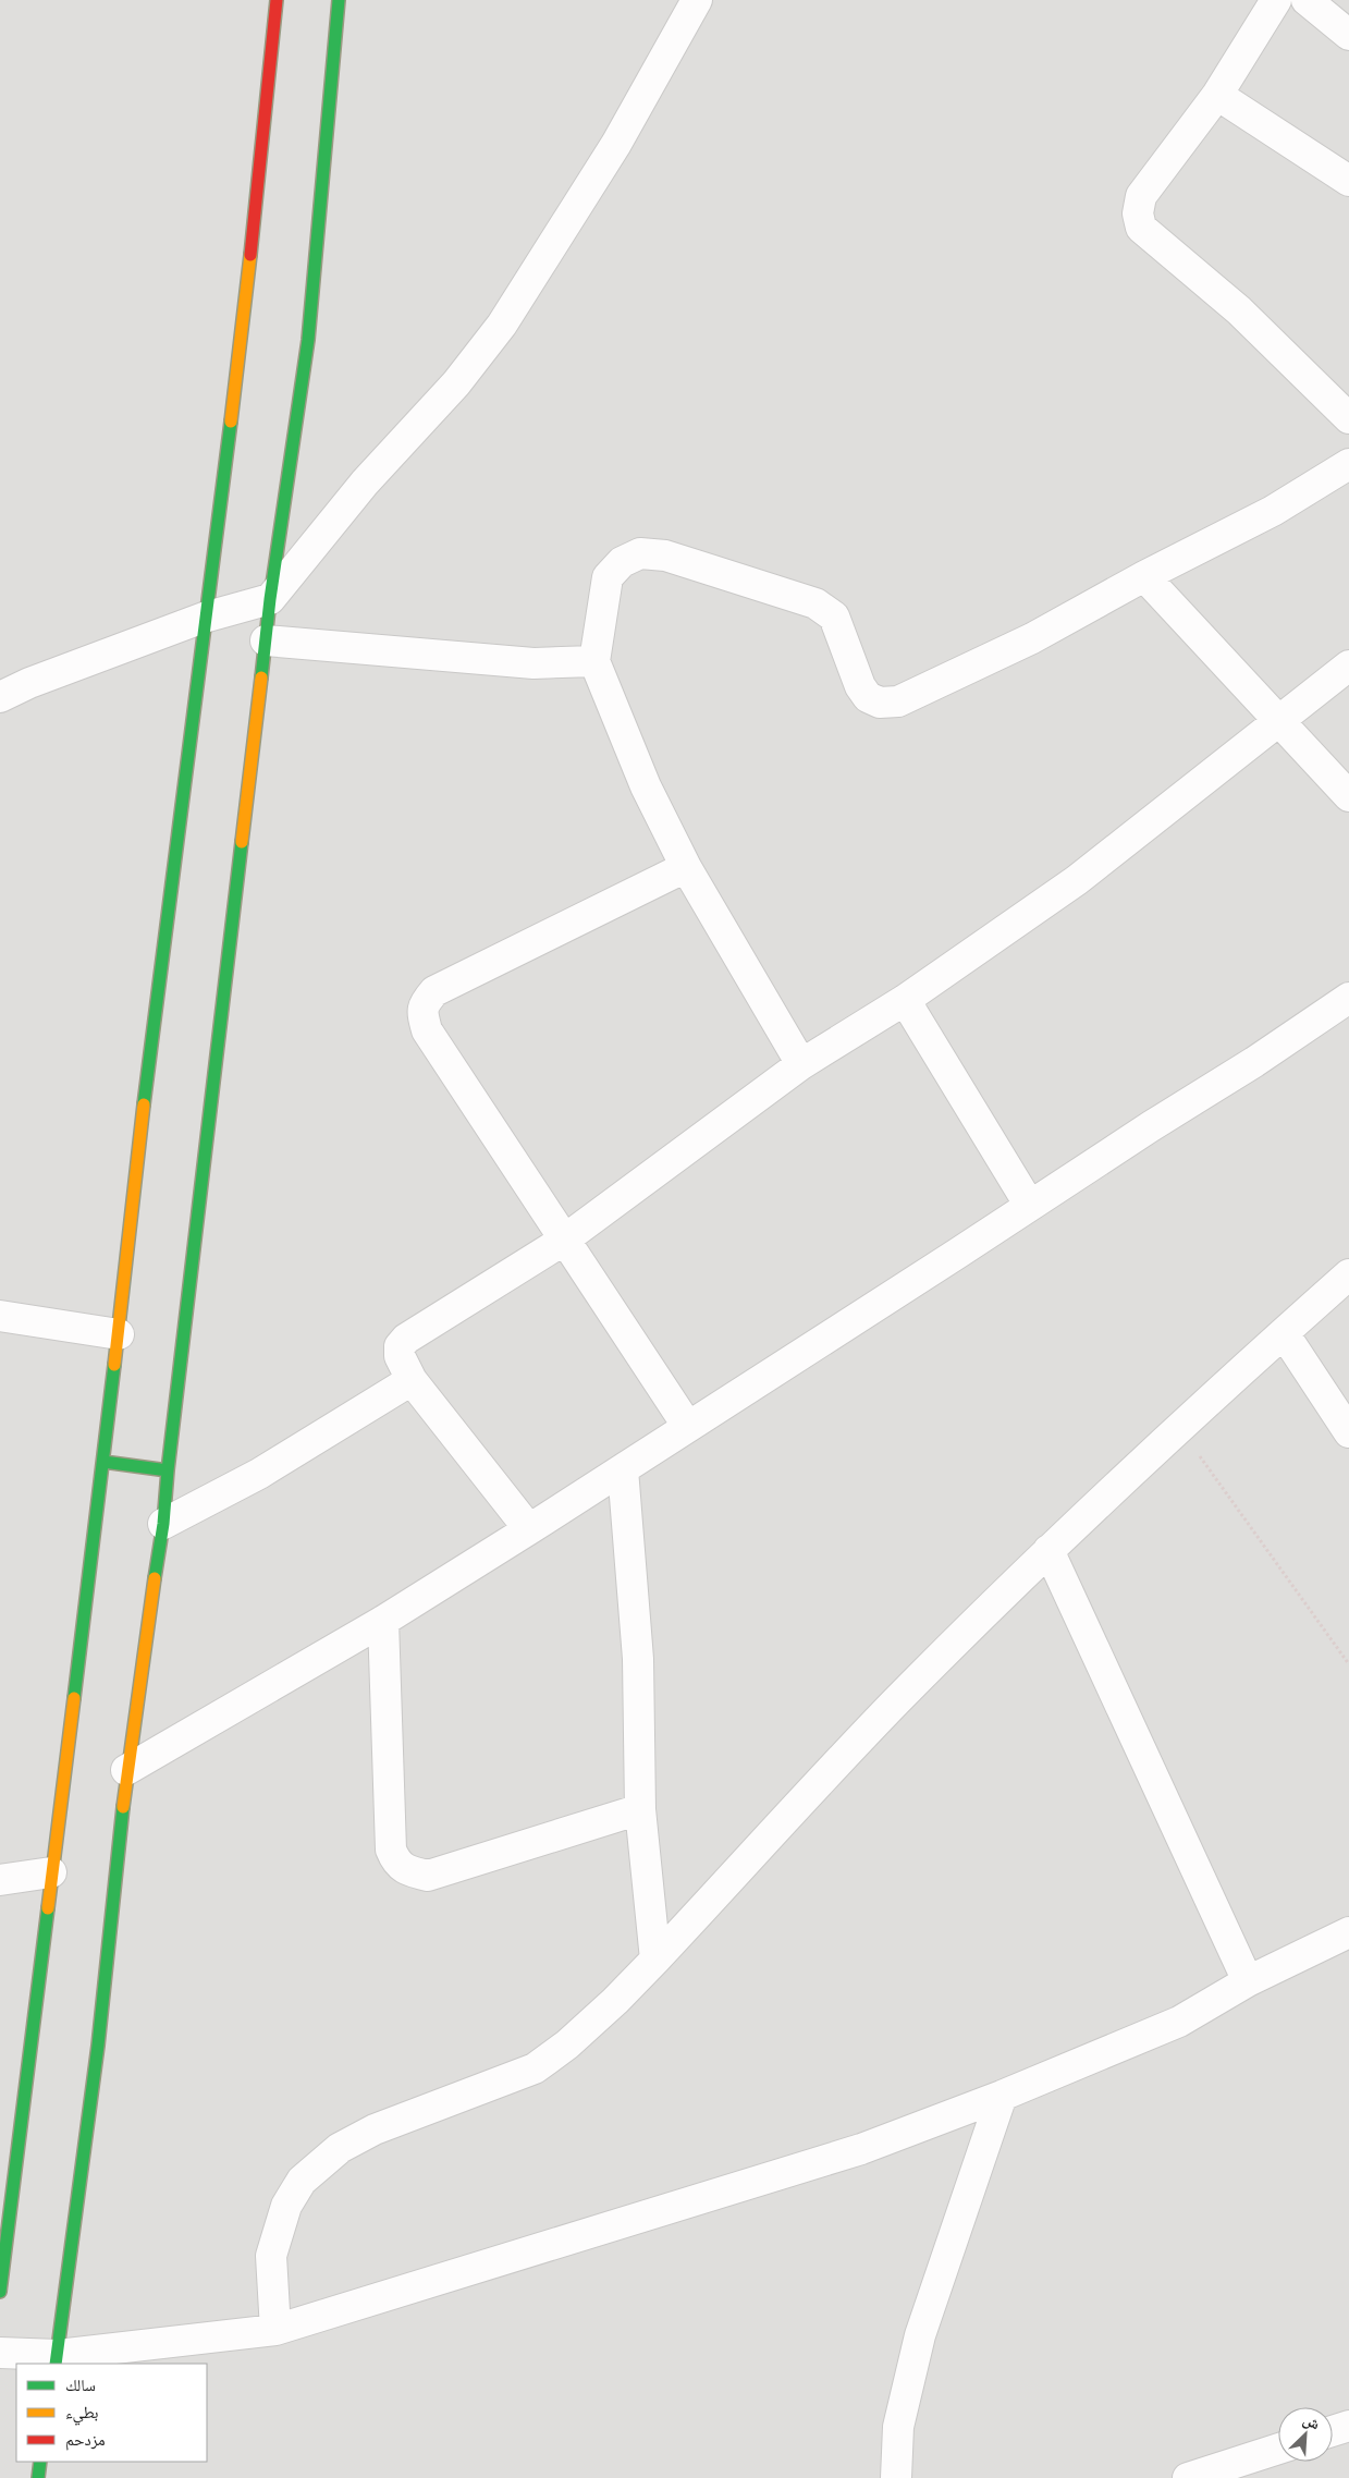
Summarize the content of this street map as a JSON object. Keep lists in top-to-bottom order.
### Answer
{
  "legend": ["سالك", "بطيء", "مزدحم"],
  "north": "top right"
}
